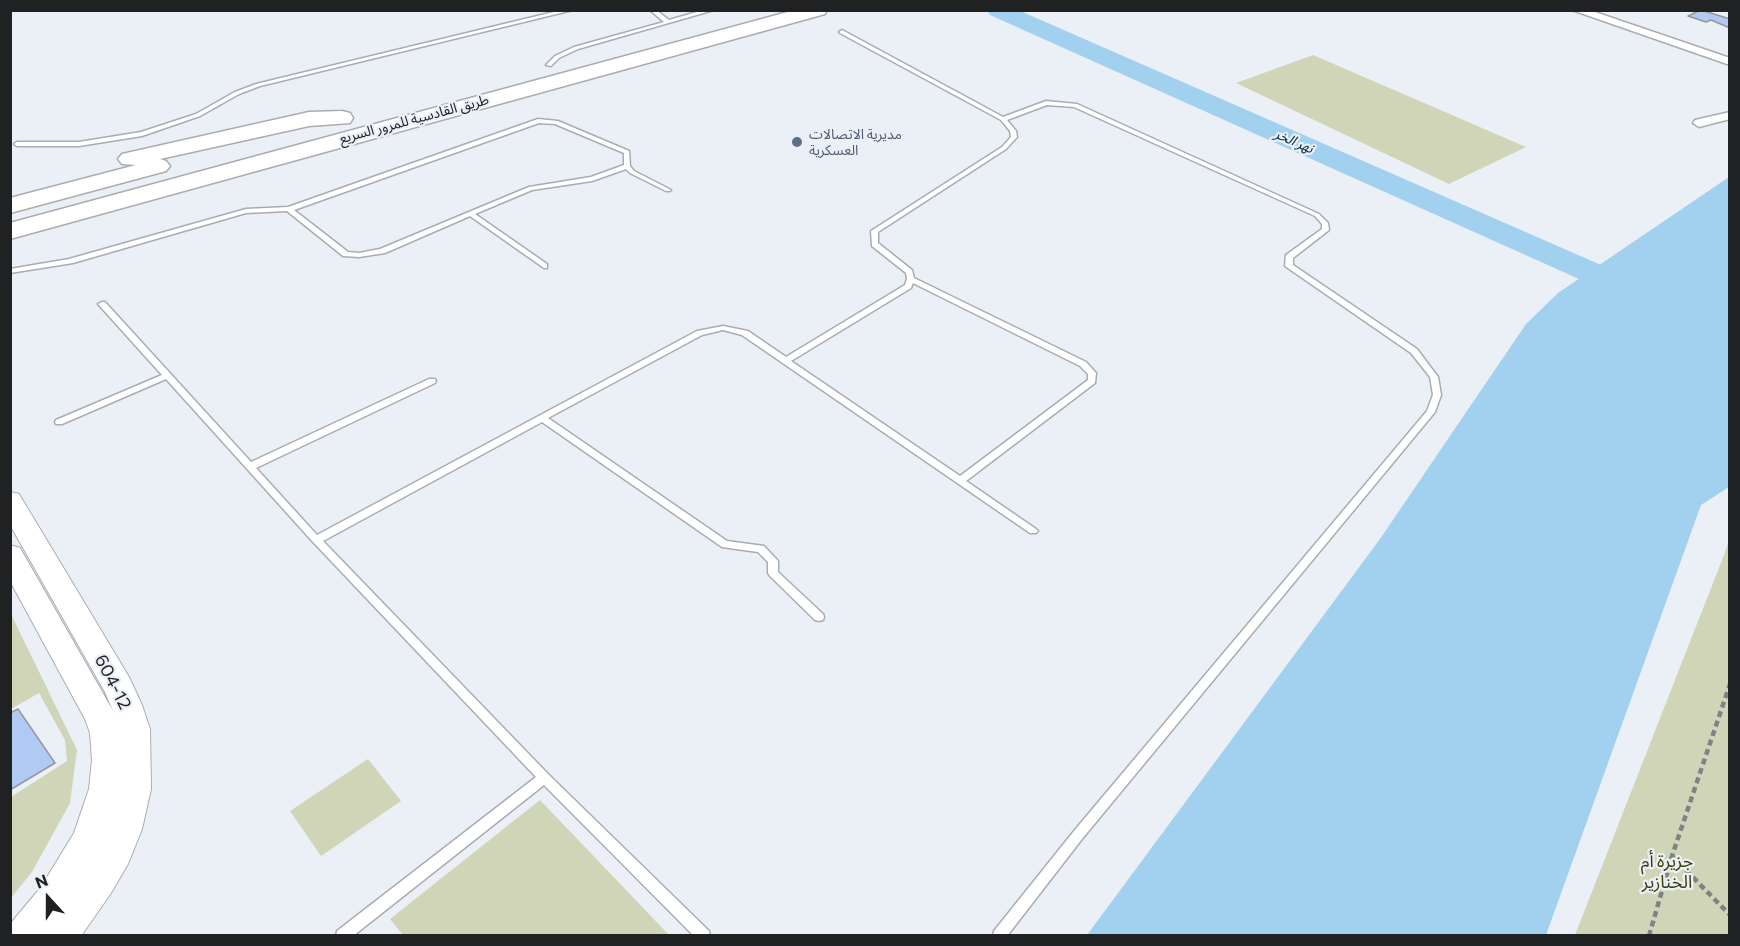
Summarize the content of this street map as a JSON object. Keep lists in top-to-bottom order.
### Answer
{
  "streets": {
    "highway": ["طريق القادسية للمرور السريع"],
    "main road": ["604-12"]
  },
  "water": ["نهر الخر"],
  "parks": ["جزيرة أم الخنازير"],
  "places": ["مديرية الاتصالات العسكرية"],
  "north": "top"
}
